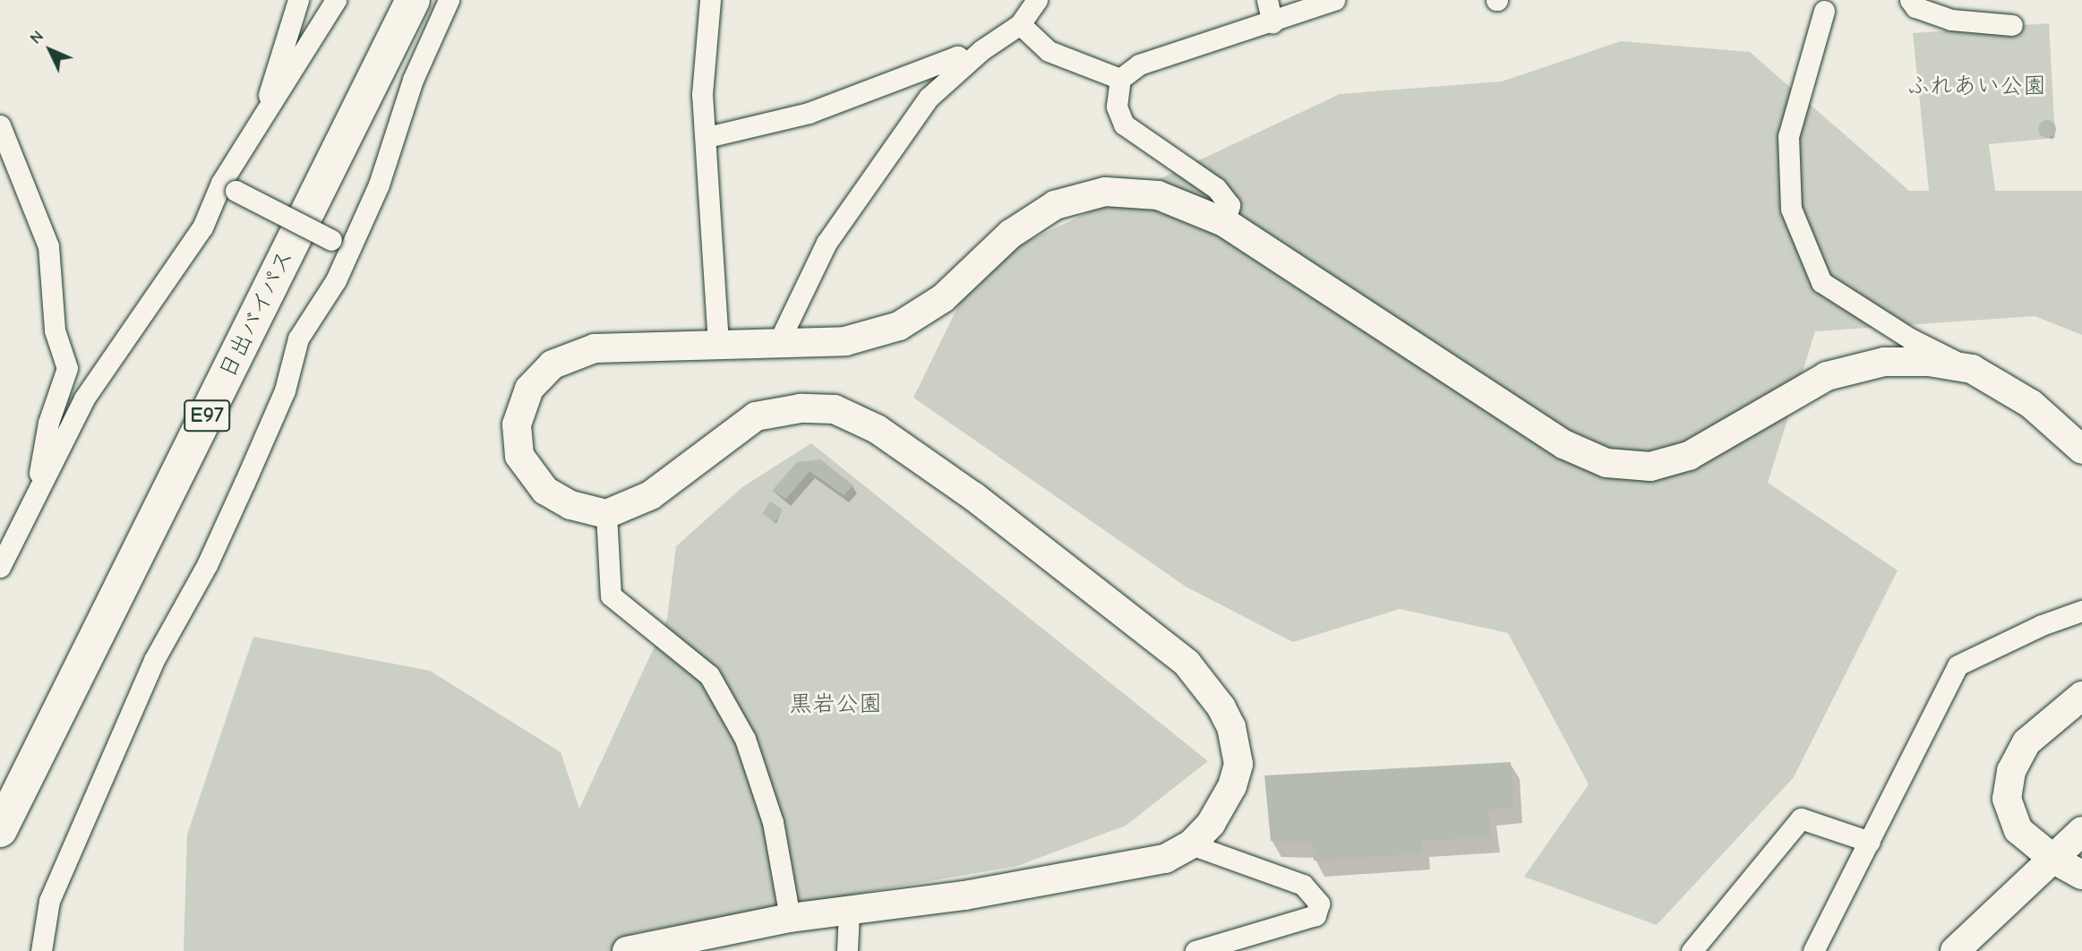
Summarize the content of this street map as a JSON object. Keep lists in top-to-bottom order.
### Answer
{
  "streets": {
    "highway": ["日出バイパス", "E97"]
  },
  "parks": ["ふれあい公園", "黒岩公園"],
  "north": "top left"
}
